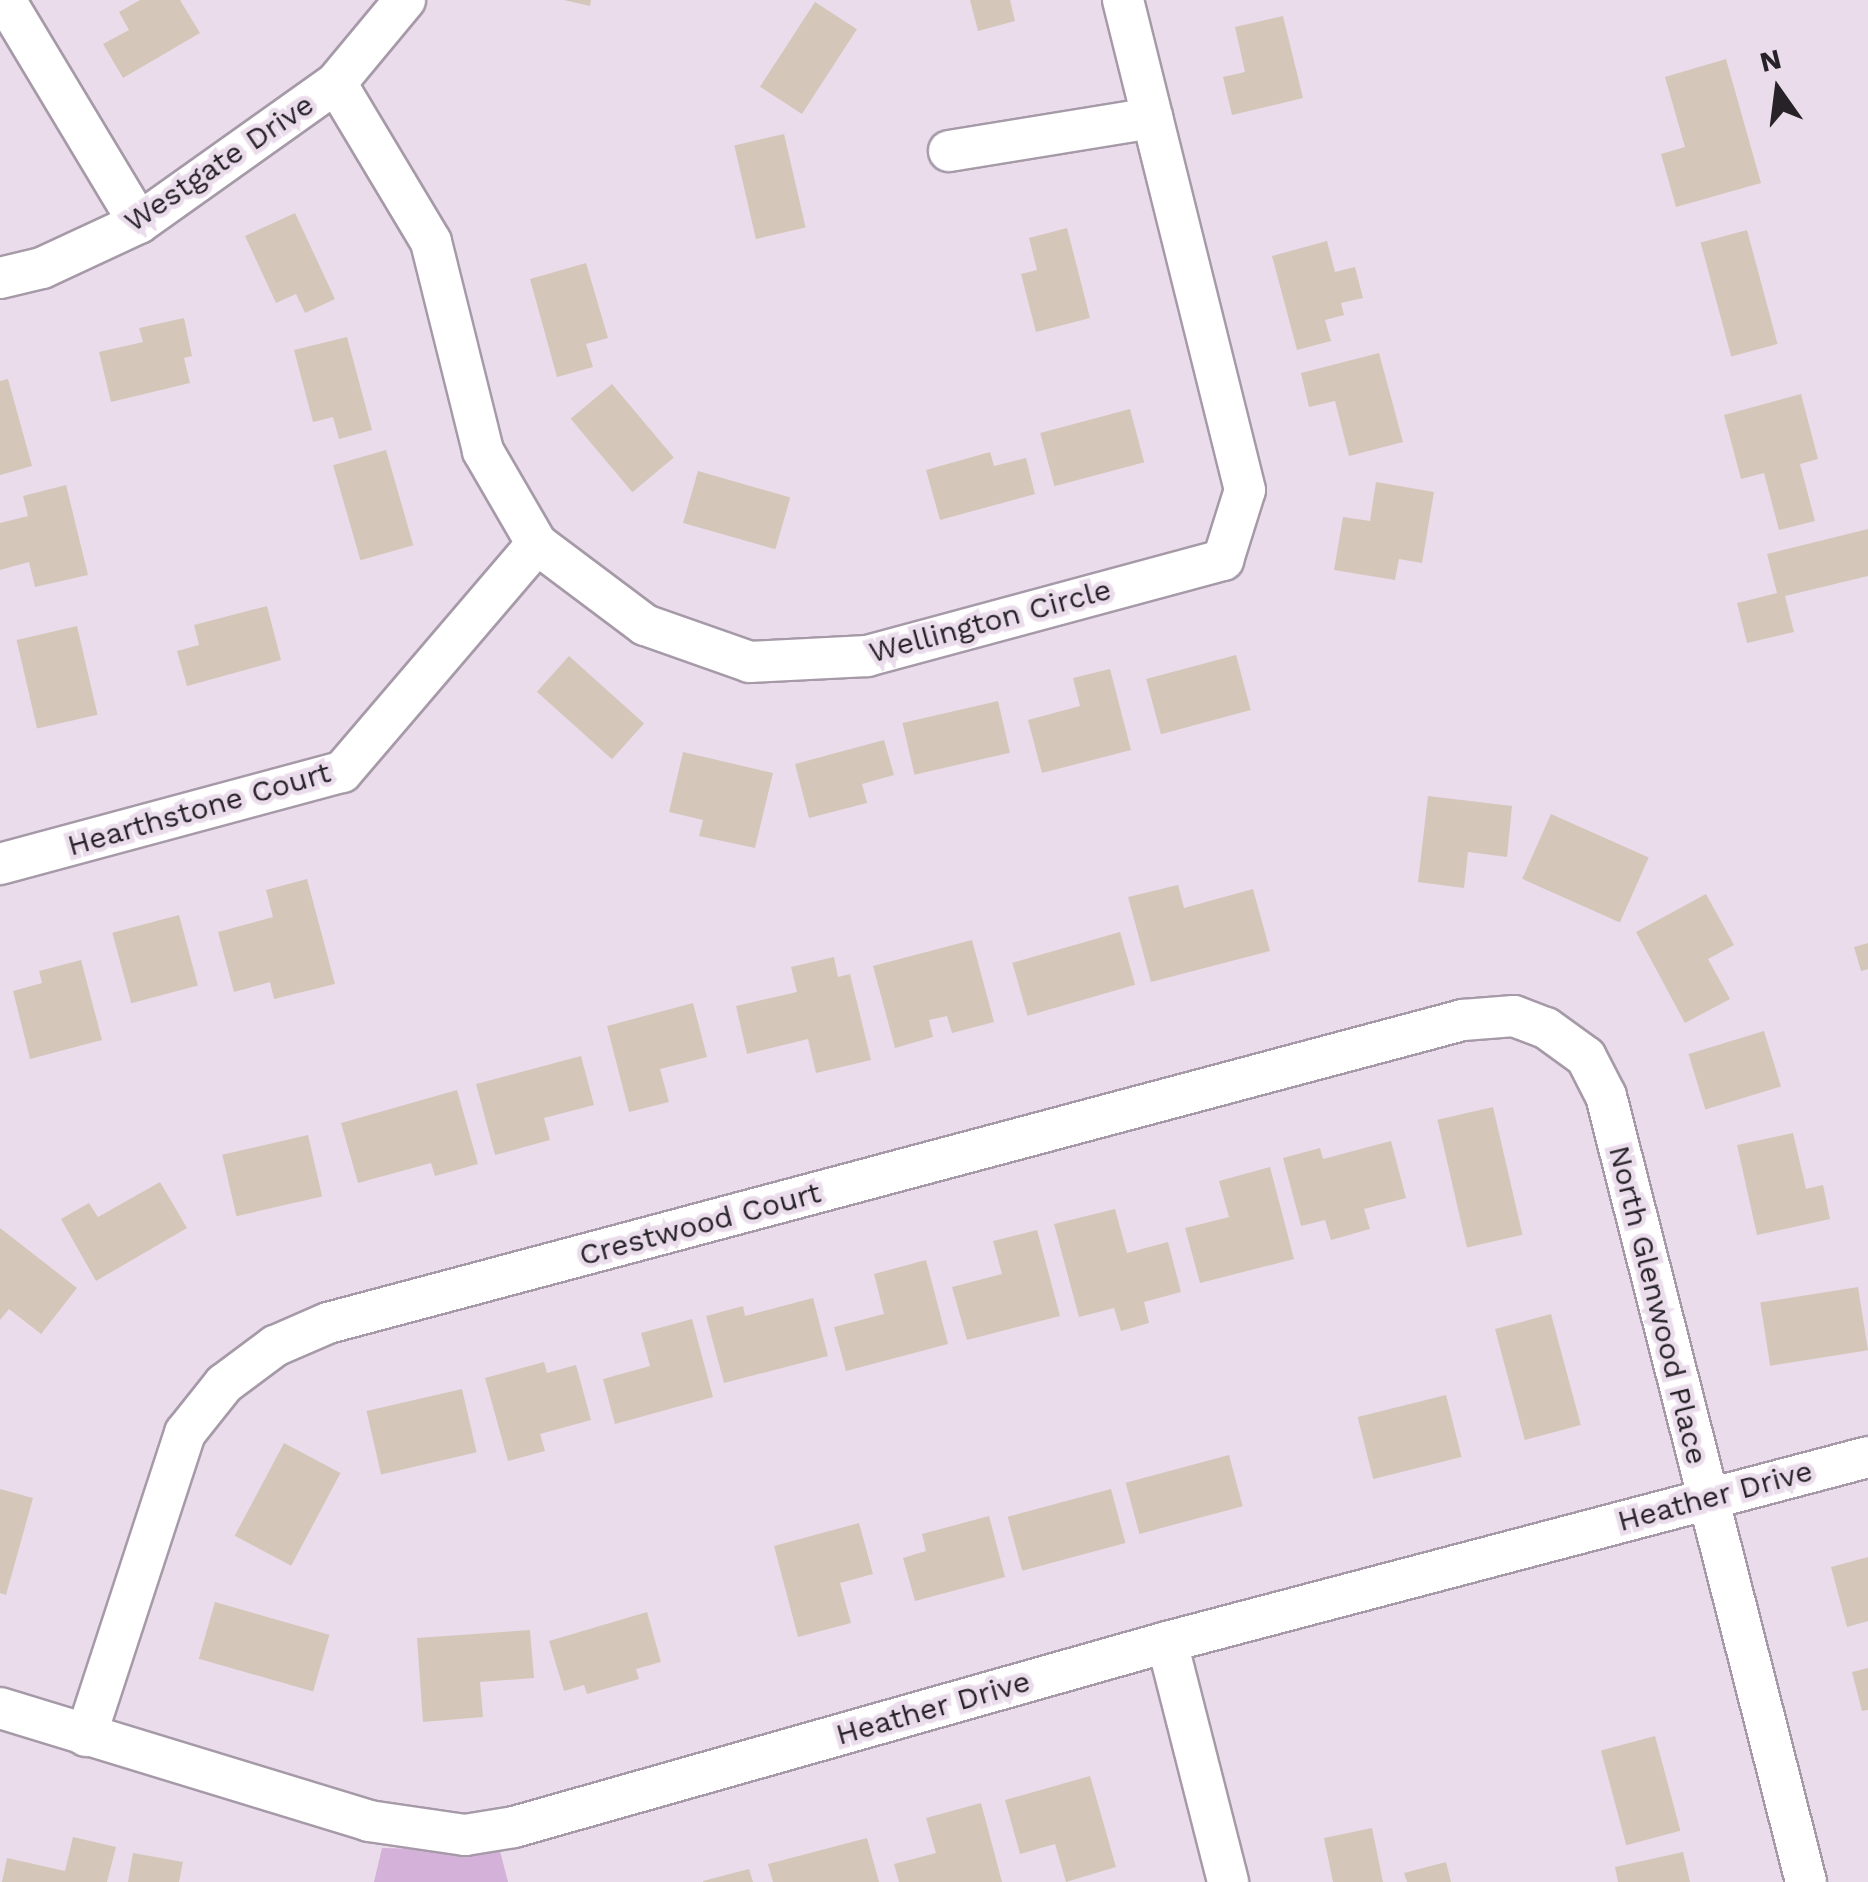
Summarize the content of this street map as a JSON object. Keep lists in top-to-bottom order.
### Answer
{
  "streets": {
    "street": [
      "Westgate Drive",
      "Wellington Circle",
      "Hearthstone Court",
      "Crestwood Court",
      "North Glenwood Place",
      "Heather Drive"
    ]
  },
  "crossings": [
    ["Westgate Drive", "Wellington Circle"],
    ["Wellington Circle", "Hearthstone Court"],
    ["Crestwood Court", "North Glenwood Place"],
    ["Crestwood Court", "Heather Drive"],
    ["North Glenwood Place", "Heather Drive"]
  ],
  "north": "top"
}
